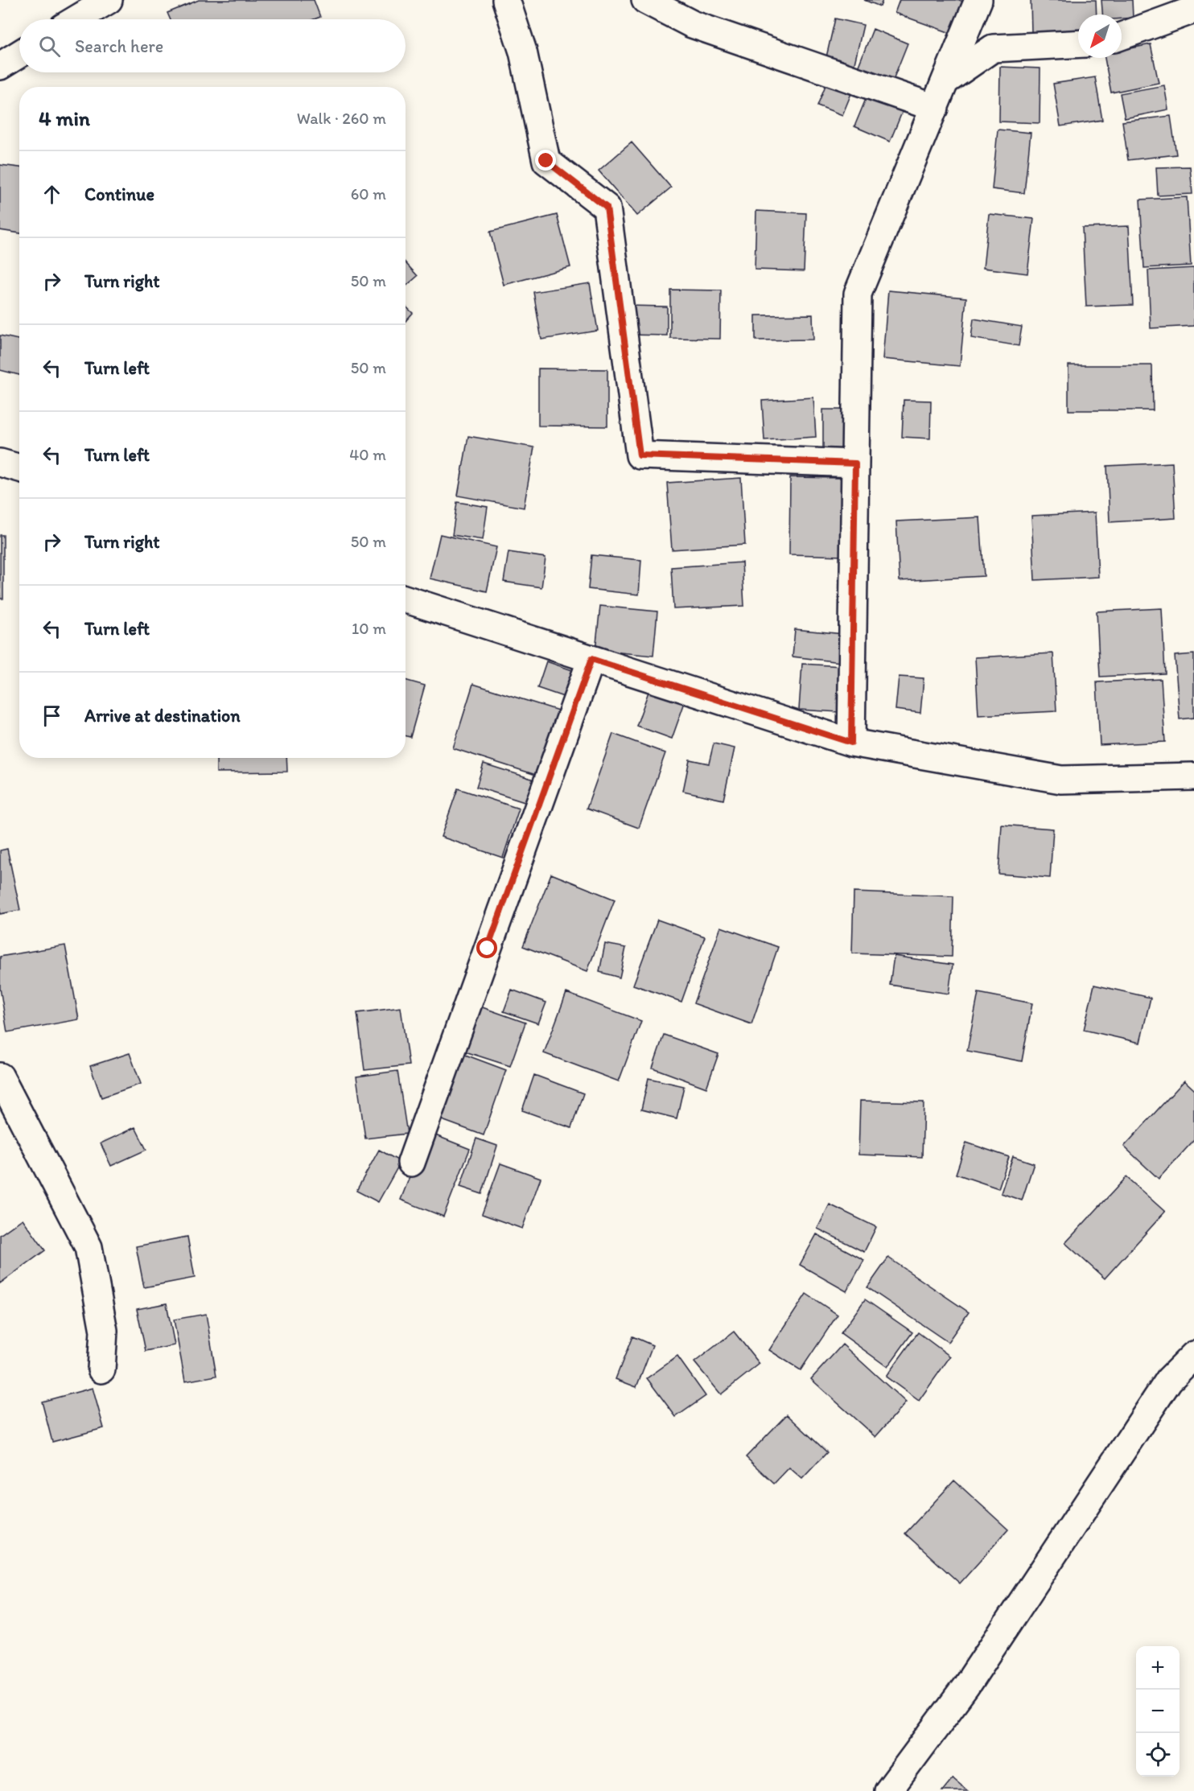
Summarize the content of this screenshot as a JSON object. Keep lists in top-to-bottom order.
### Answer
{
  "north": "bottom left",
  "page": {
    "search": "Search here",
    "heading": ["4 min", "Walk · 260 m"],
    "list": [
      ["Continue", "60 m"],
      ["Turn right", "50 m"],
      ["Turn left", "50 m"],
      ["Turn left", "40 m"],
      ["Turn right", "50 m"],
      ["Turn left", "10 m"],
      "Arrive at destination"
    ],
    "map_buttons": ["+", "−"]
  }
}
